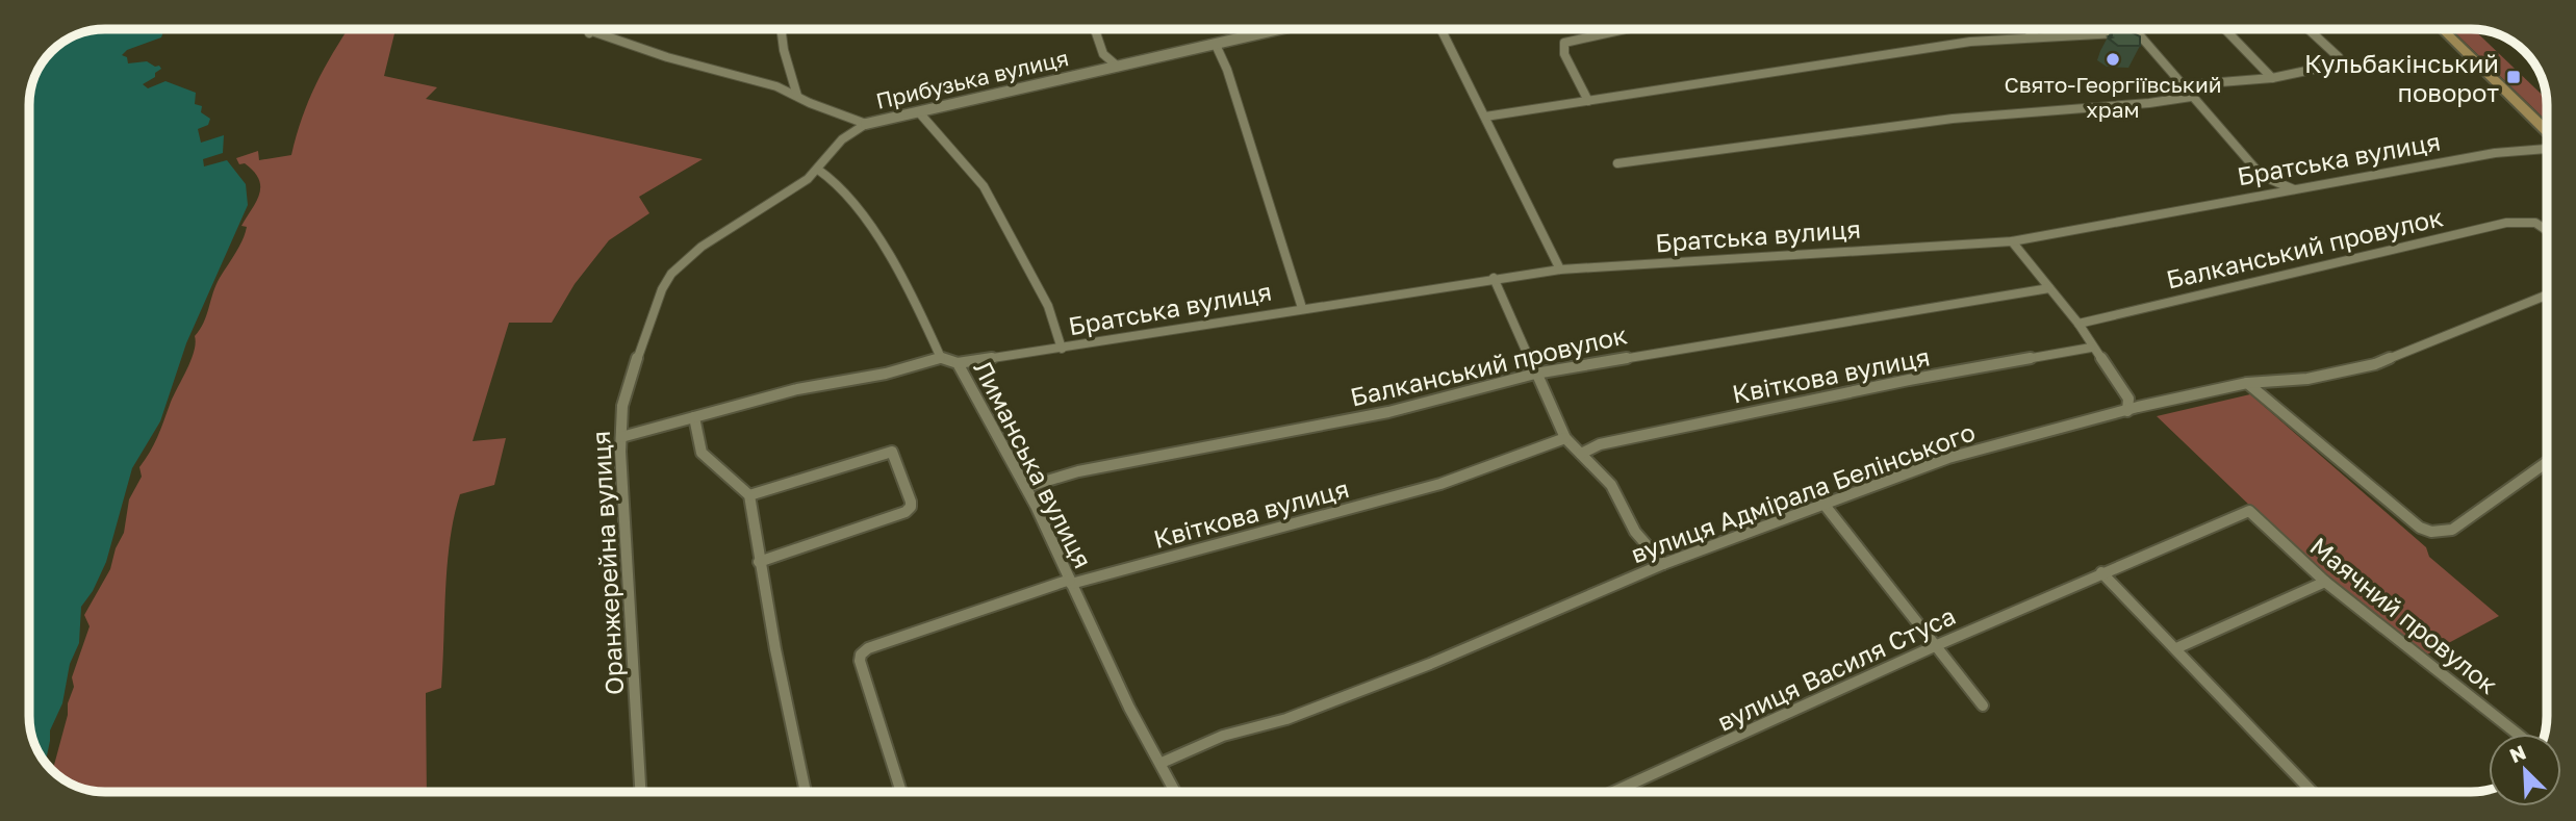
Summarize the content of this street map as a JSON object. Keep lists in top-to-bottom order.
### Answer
{
  "streets": {
    "street": [
      "Прибузька вулиця",
      "Братська вулиця",
      "Балканський провулок",
      "Квіткова вулиця",
      "Лиманська вулиця",
      "вулиця Адмірала Белінського",
      "Оранжерейна вулиця",
      "Маячний провулок",
      "вулиця Василя Стуса"
    ]
  },
  "crossings": [
    ["Прибузька вулиця", "Оранжерейна вулиця"],
    ["Братська вулиця", "Лиманська вулиця"],
    ["Балканський провулок", "Лиманська вулиця"],
    ["Квіткова вулиця", "Лиманська вулиця"],
    ["Лиманська вулиця", "вулиця Адмірала Белінського"],
    ["Лиманська вулиця", "Оранжерейна вулиця"],
    ["Маячний провулок", "вулиця Василя Стуса"]
  ],
  "places": {
    "other": ["Свято-Георгіївський храм"],
    "transit": ["Кульбакінський поворот"]
  },
  "north": "top left"
}
